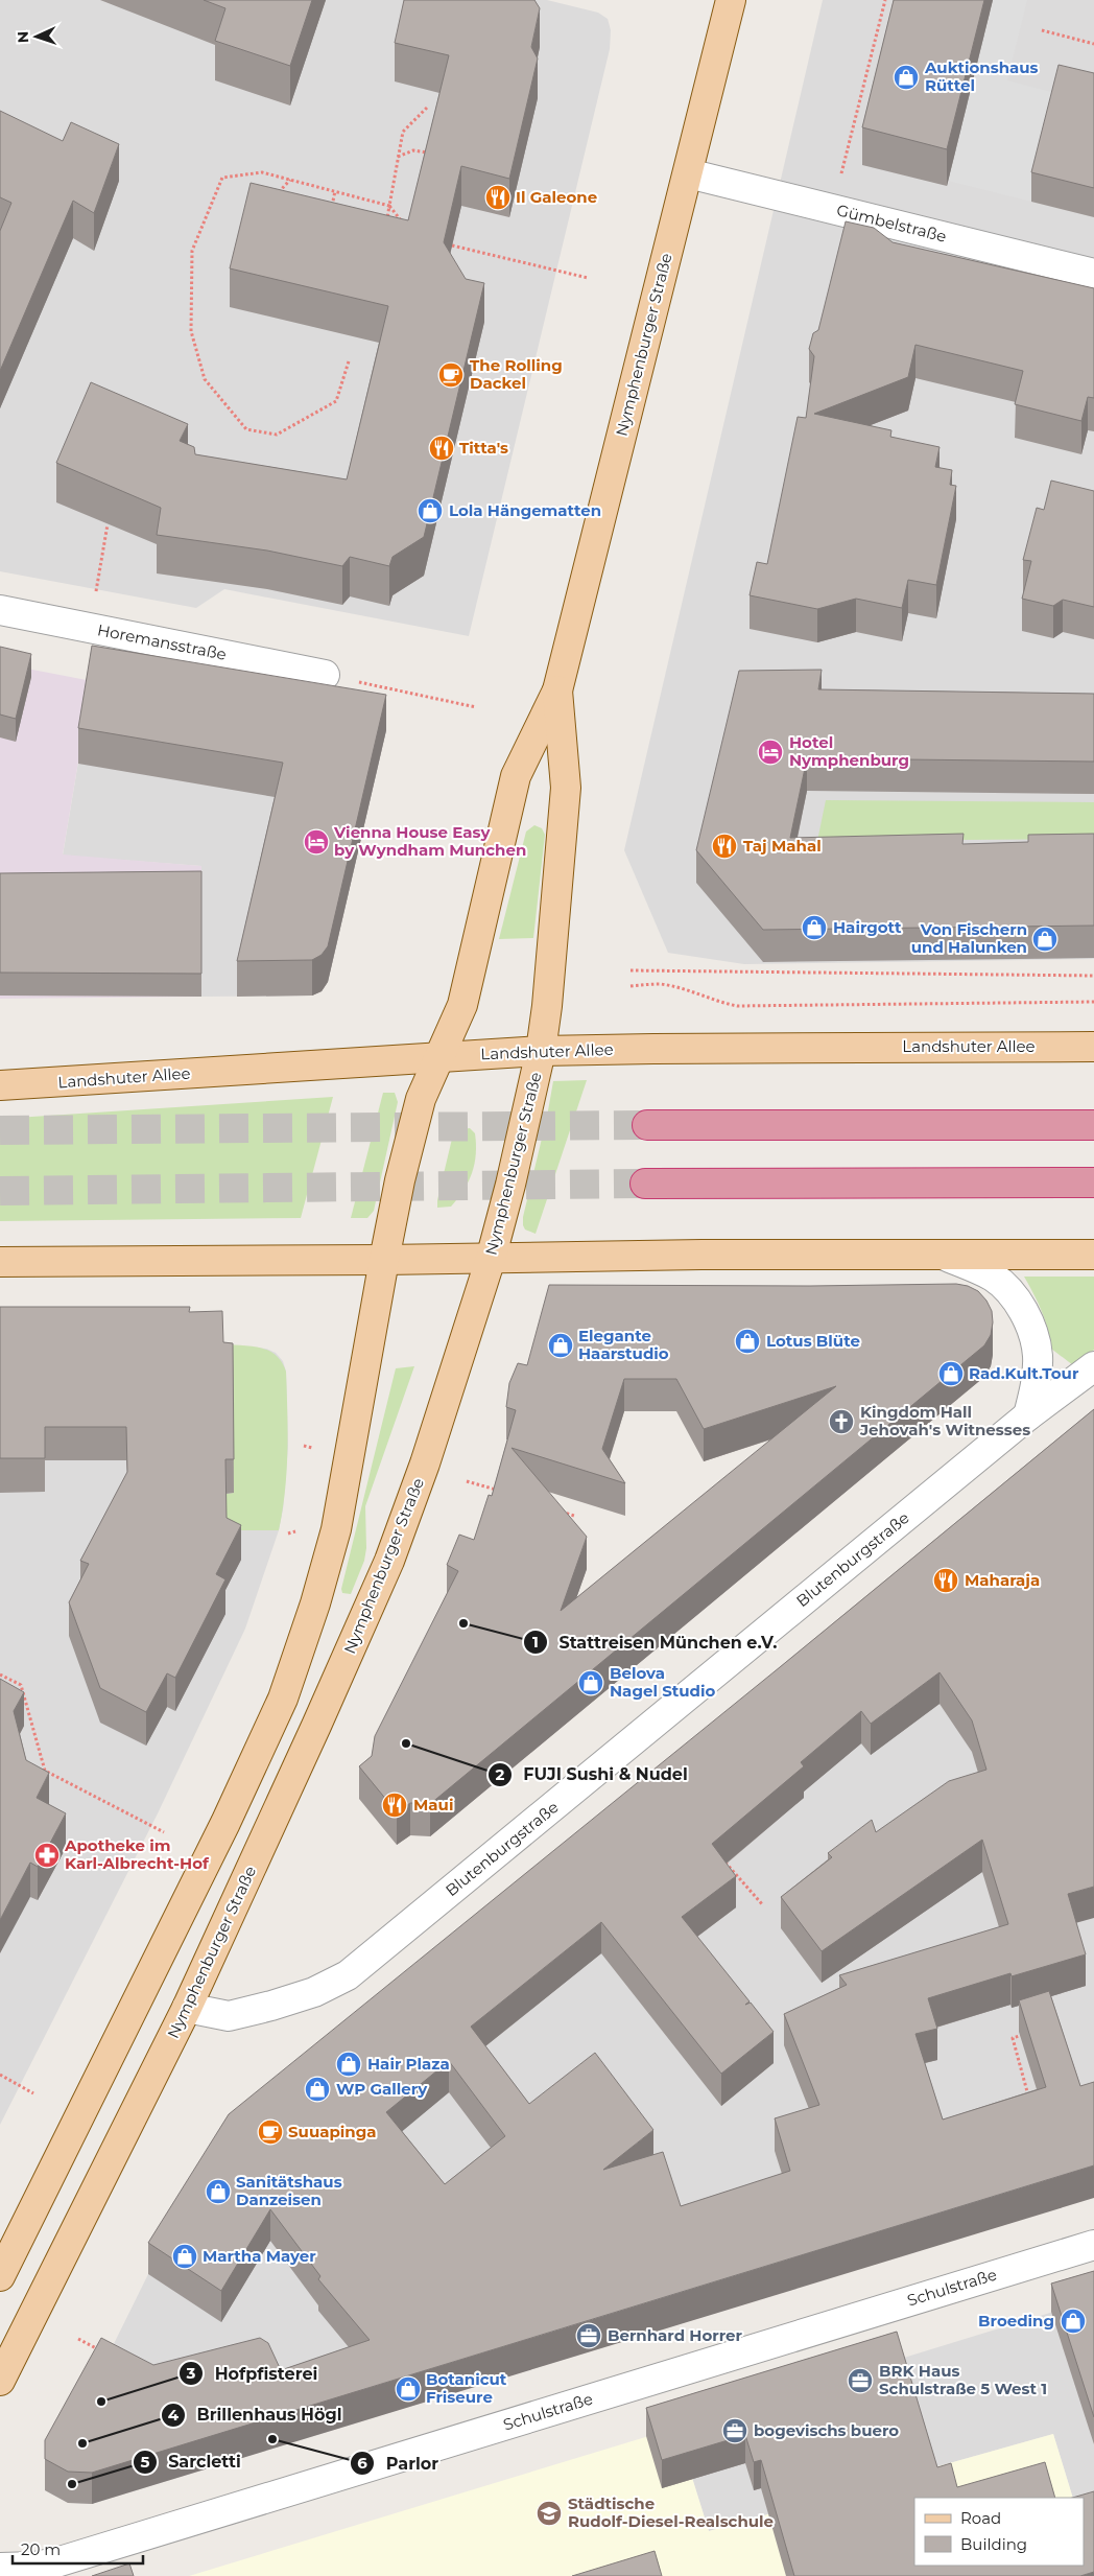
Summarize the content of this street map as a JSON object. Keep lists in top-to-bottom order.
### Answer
{
  "streets": {
    "main road": ["Nymphenburger Straße", "Landshuter Allee"],
    "street": [
      "Gümbelstraße",
      "Horemansstraße",
      "Blutenburgstraße",
      "Schulstraße"
    ]
  },
  "crossings": [
    ["Gümbelstraße", "Nymphenburger Straße"],
    ["Nymphenburger Straße", "Landshuter Allee"],
    ["Nymphenburger Straße", "Blutenburgstraße"]
  ],
  "places": {
    "shop": [
      "Auktionshaus Rüttel",
      "Lola Hängematten",
      "Hairgott",
      "Von Fischern und Halunken",
      "Lotus Blüte",
      "Elegante Haarstudio",
      "Rad.Kult.Tour",
      "Belova Nagel Studio",
      "Hair Plaza",
      "WP Gallery",
      "Sanitätshaus Danzeisen",
      "Martha Mayer",
      "Broeding",
      "Botanicut Friseure"
    ],
    "restaurant": [
      "Il Galeone",
      "Titta's",
      "Taj Mahal",
      "Maharaja",
      "Maui"
    ],
    "cafe": ["The Rolling Dackel", "Suuapinga"],
    "hotel": ["Hotel Nymphenburg", "Vienna House Easy by Wyndham Munchen"],
    "church": ["Kingdom Hall Jehovah's Witnesses"],
    "other": [
      "Stattreisen München e.V.",
      "FUJI Sushi & Nudel",
      "Hofpfisterei",
      "Parlor",
      "Brillenhaus Högl",
      "Sarcletti"
    ],
    "pharmacy": ["Apotheke im Karl-Albrecht-Hof"],
    "office": ["Bernhard Horrer", "BRK Haus Schulstraße 5 West 1", "bogevischs buero"],
    "school or university": ["Städtische Rudolf-Diesel-Realschule"]
  },
  "legend": ["Road", "Building"],
  "scale_bar": "20 m",
  "north": "left"
}
